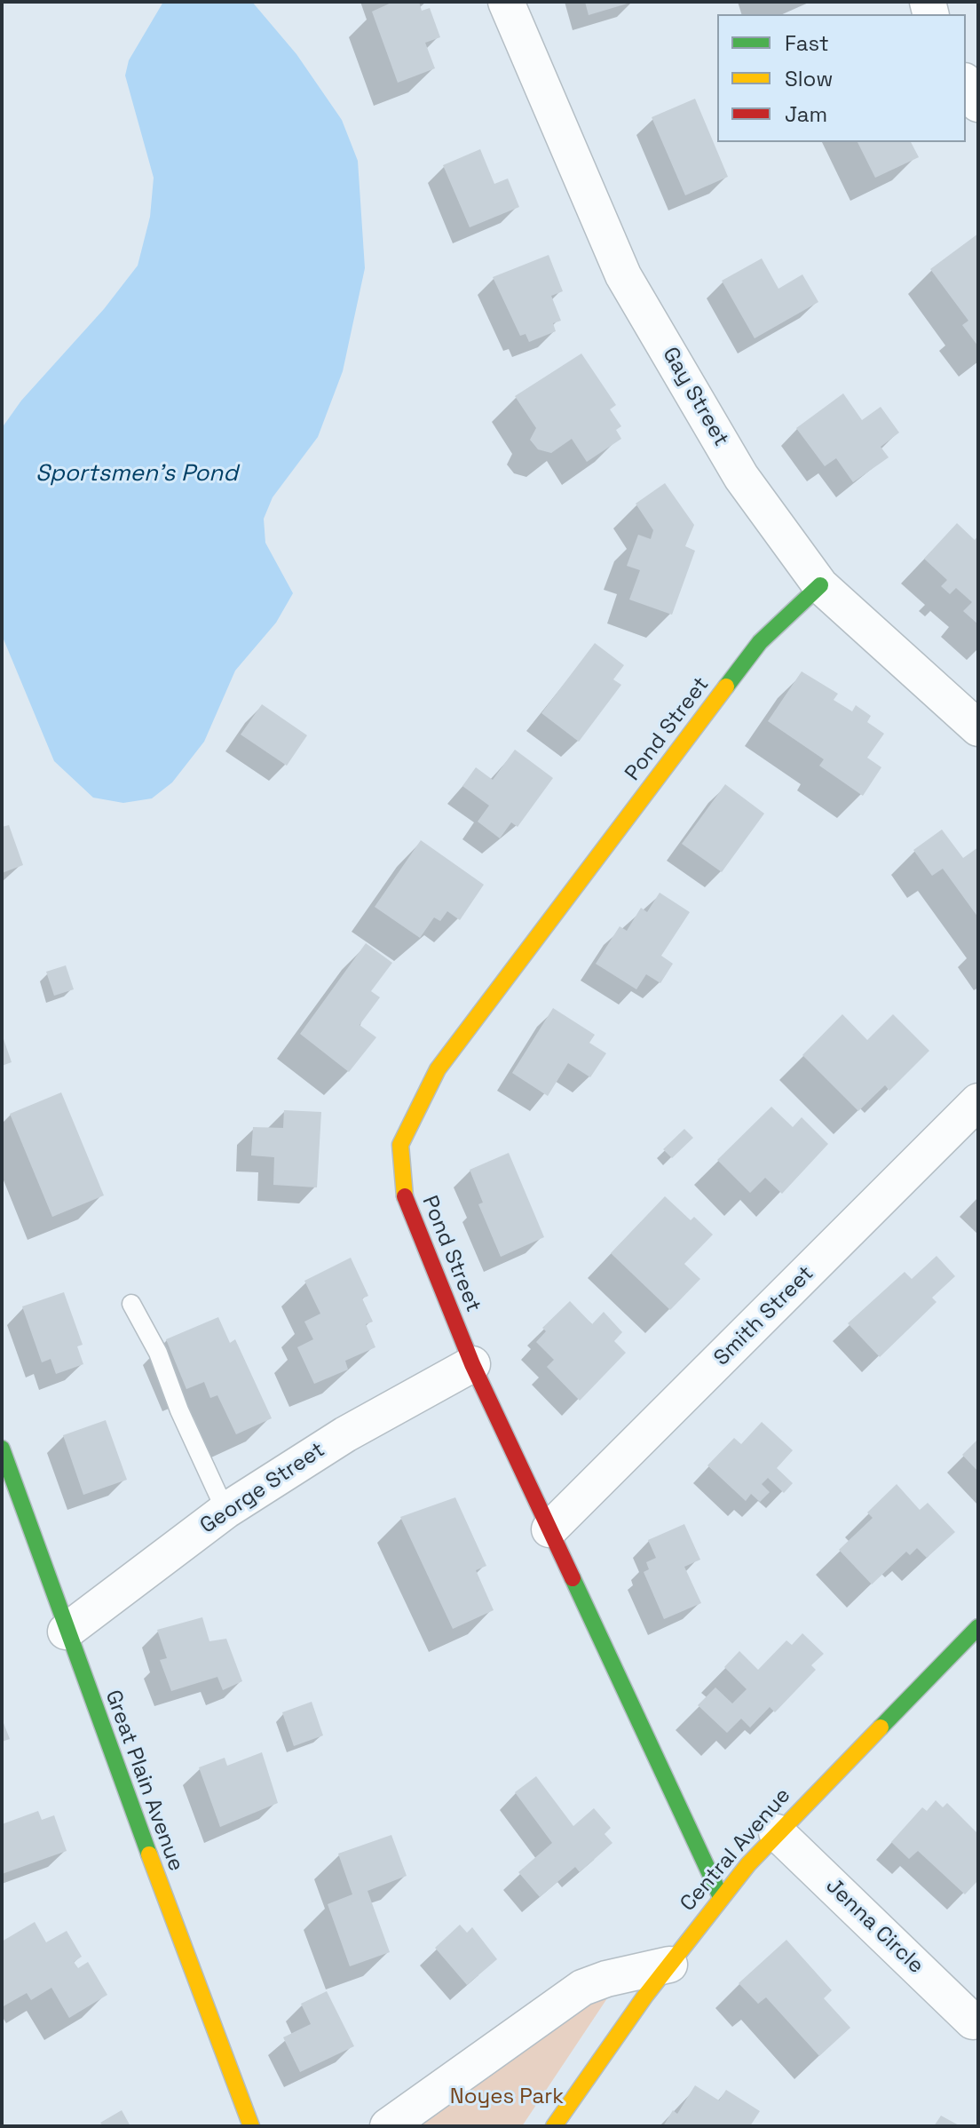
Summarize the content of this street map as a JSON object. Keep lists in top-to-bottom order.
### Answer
{
  "streets": {
    "street": [
      "Gay Street",
      "Pond Street",
      "Smith Street",
      "George Street",
      "Great Plain Avenue",
      "Central Avenue",
      "Jenna Circle"
    ]
  },
  "crossings": [
    ["Gay Street", "Pond Street"],
    ["Pond Street", "Smith Street"],
    ["Pond Street", "George Street"],
    ["Pond Street", "Central Avenue"],
    ["George Street", "Great Plain Avenue"],
    ["Central Avenue", "Jenna Circle"]
  ],
  "water": ["Sportsmen's Pond"],
  "parks": ["Noyes Park"],
  "legend": ["Fast", "Slow", "Jam"]
}
